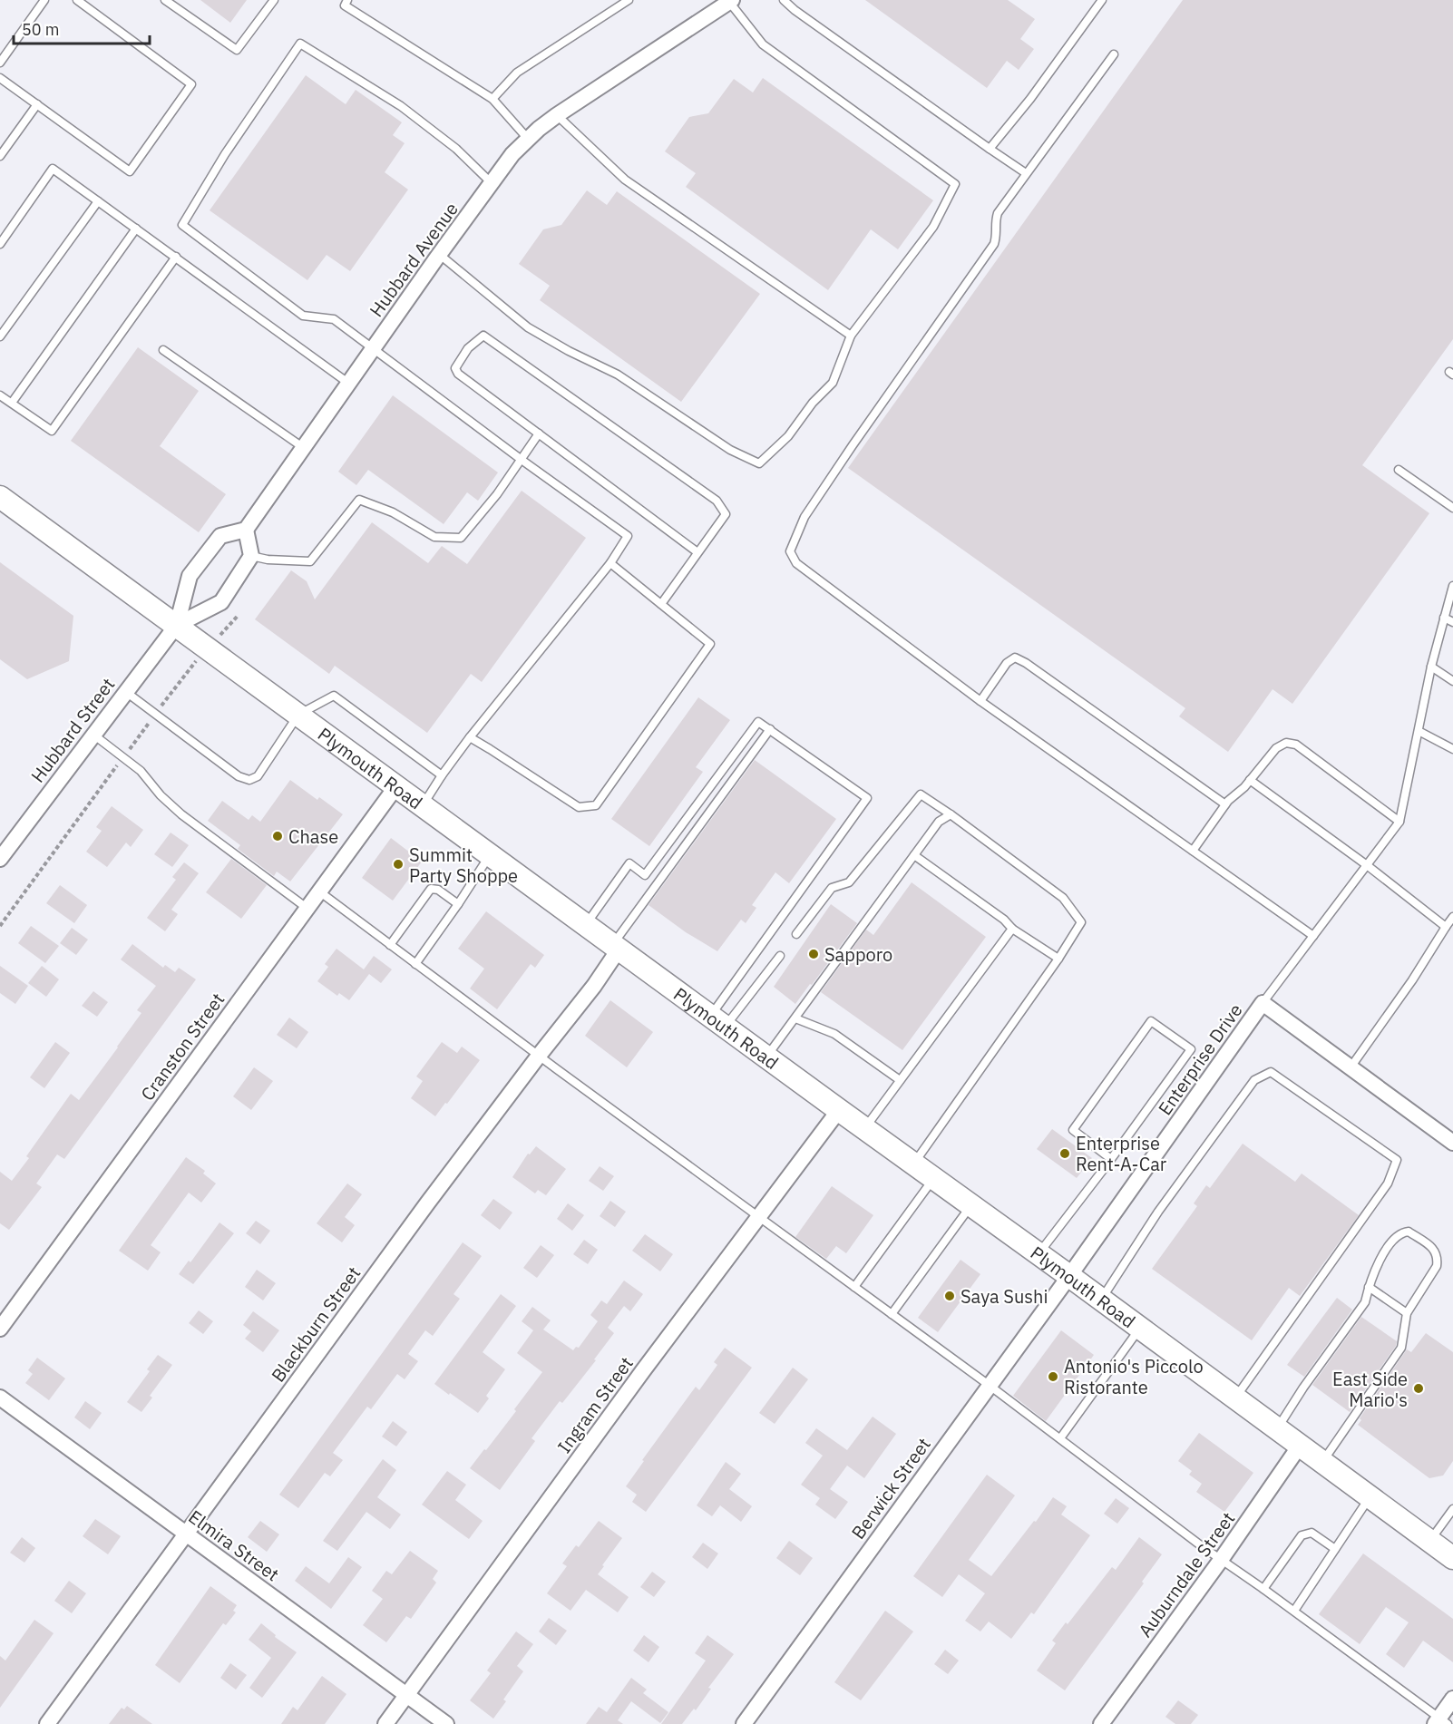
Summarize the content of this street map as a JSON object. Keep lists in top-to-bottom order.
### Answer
{
  "streets": {
    "main road": ["Plymouth Road"],
    "street": [
      "Hubbard Avenue",
      "Hubbard Street",
      "Cranston Street",
      "Enterprise Drive",
      "Blackburn Street",
      "Ingram Street",
      "Berwick Street",
      "Elmira Street",
      "Auburndale Street"
    ]
  },
  "crossings": [
    ["Hubbard Street", "Plymouth Road"],
    ["Plymouth Road", "Cranston Street"],
    ["Plymouth Road", "Enterprise Drive"],
    ["Plymouth Road", "Blackburn Street"],
    ["Plymouth Road", "Ingram Street"],
    ["Plymouth Road", "Berwick Street"],
    ["Plymouth Road", "Auburndale Street"],
    ["Enterprise Drive", "Berwick Street"],
    ["Blackburn Street", "Elmira Street"],
    ["Ingram Street", "Elmira Street"]
  ],
  "places": [
    "Chase",
    "Summit Party Shoppe",
    "Sapporo",
    "Enterprise Rent-A-Car",
    "Saya Sushi",
    "Antonio's Piccolo Ristorante",
    "East Side Mario's"
  ],
  "scale_bar": "50 m"
}
